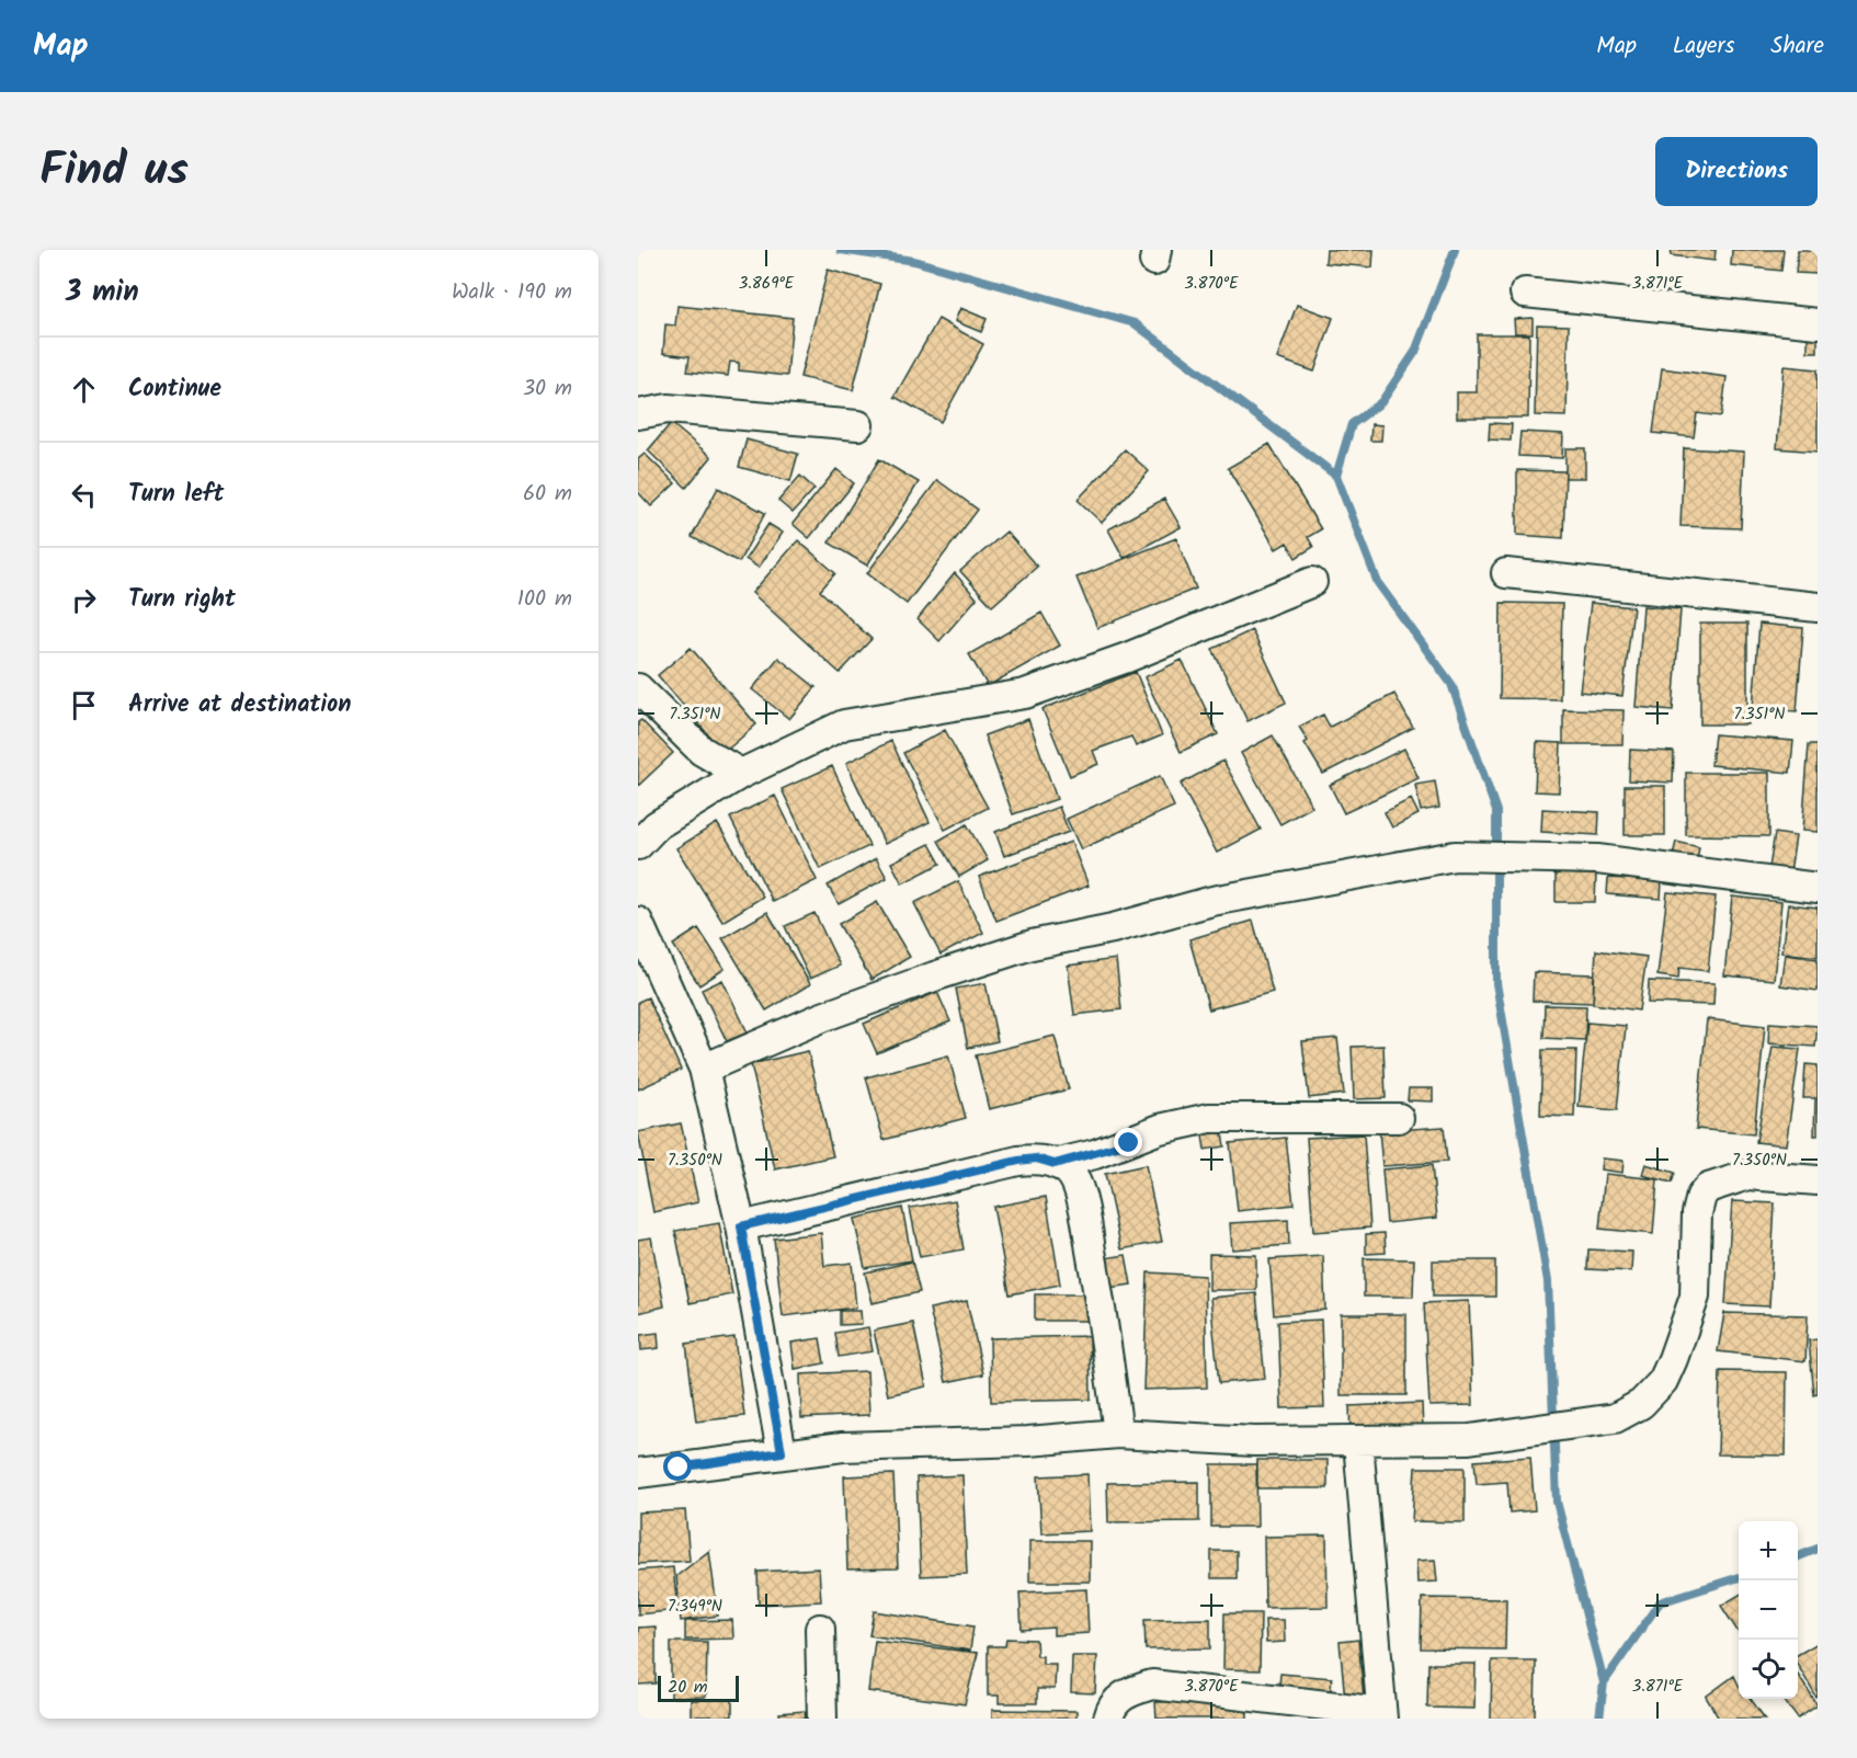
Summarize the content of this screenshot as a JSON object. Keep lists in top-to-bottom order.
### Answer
{
  "scale_bar": "20 m",
  "page": {
    "header": "Map",
    "nav": ["Map", "Layers", "Share"],
    "title": "Find us",
    "buttons": "Directions",
    "heading": ["3 min", "Walk · 190 m"],
    "list": [
      ["Continue", "30 m"],
      ["Turn left", "60 m"],
      ["Turn right", "100 m"],
      "Arrive at destination"
    ],
    "map_buttons": ["+", "−"],
    "scale": "20 m"
  },
  "coordinates": [
    "3.869°E",
    "3.870°E",
    "3.871°E",
    "7.351°N",
    "7.350°N",
    "7.349°N"
  ]
}
